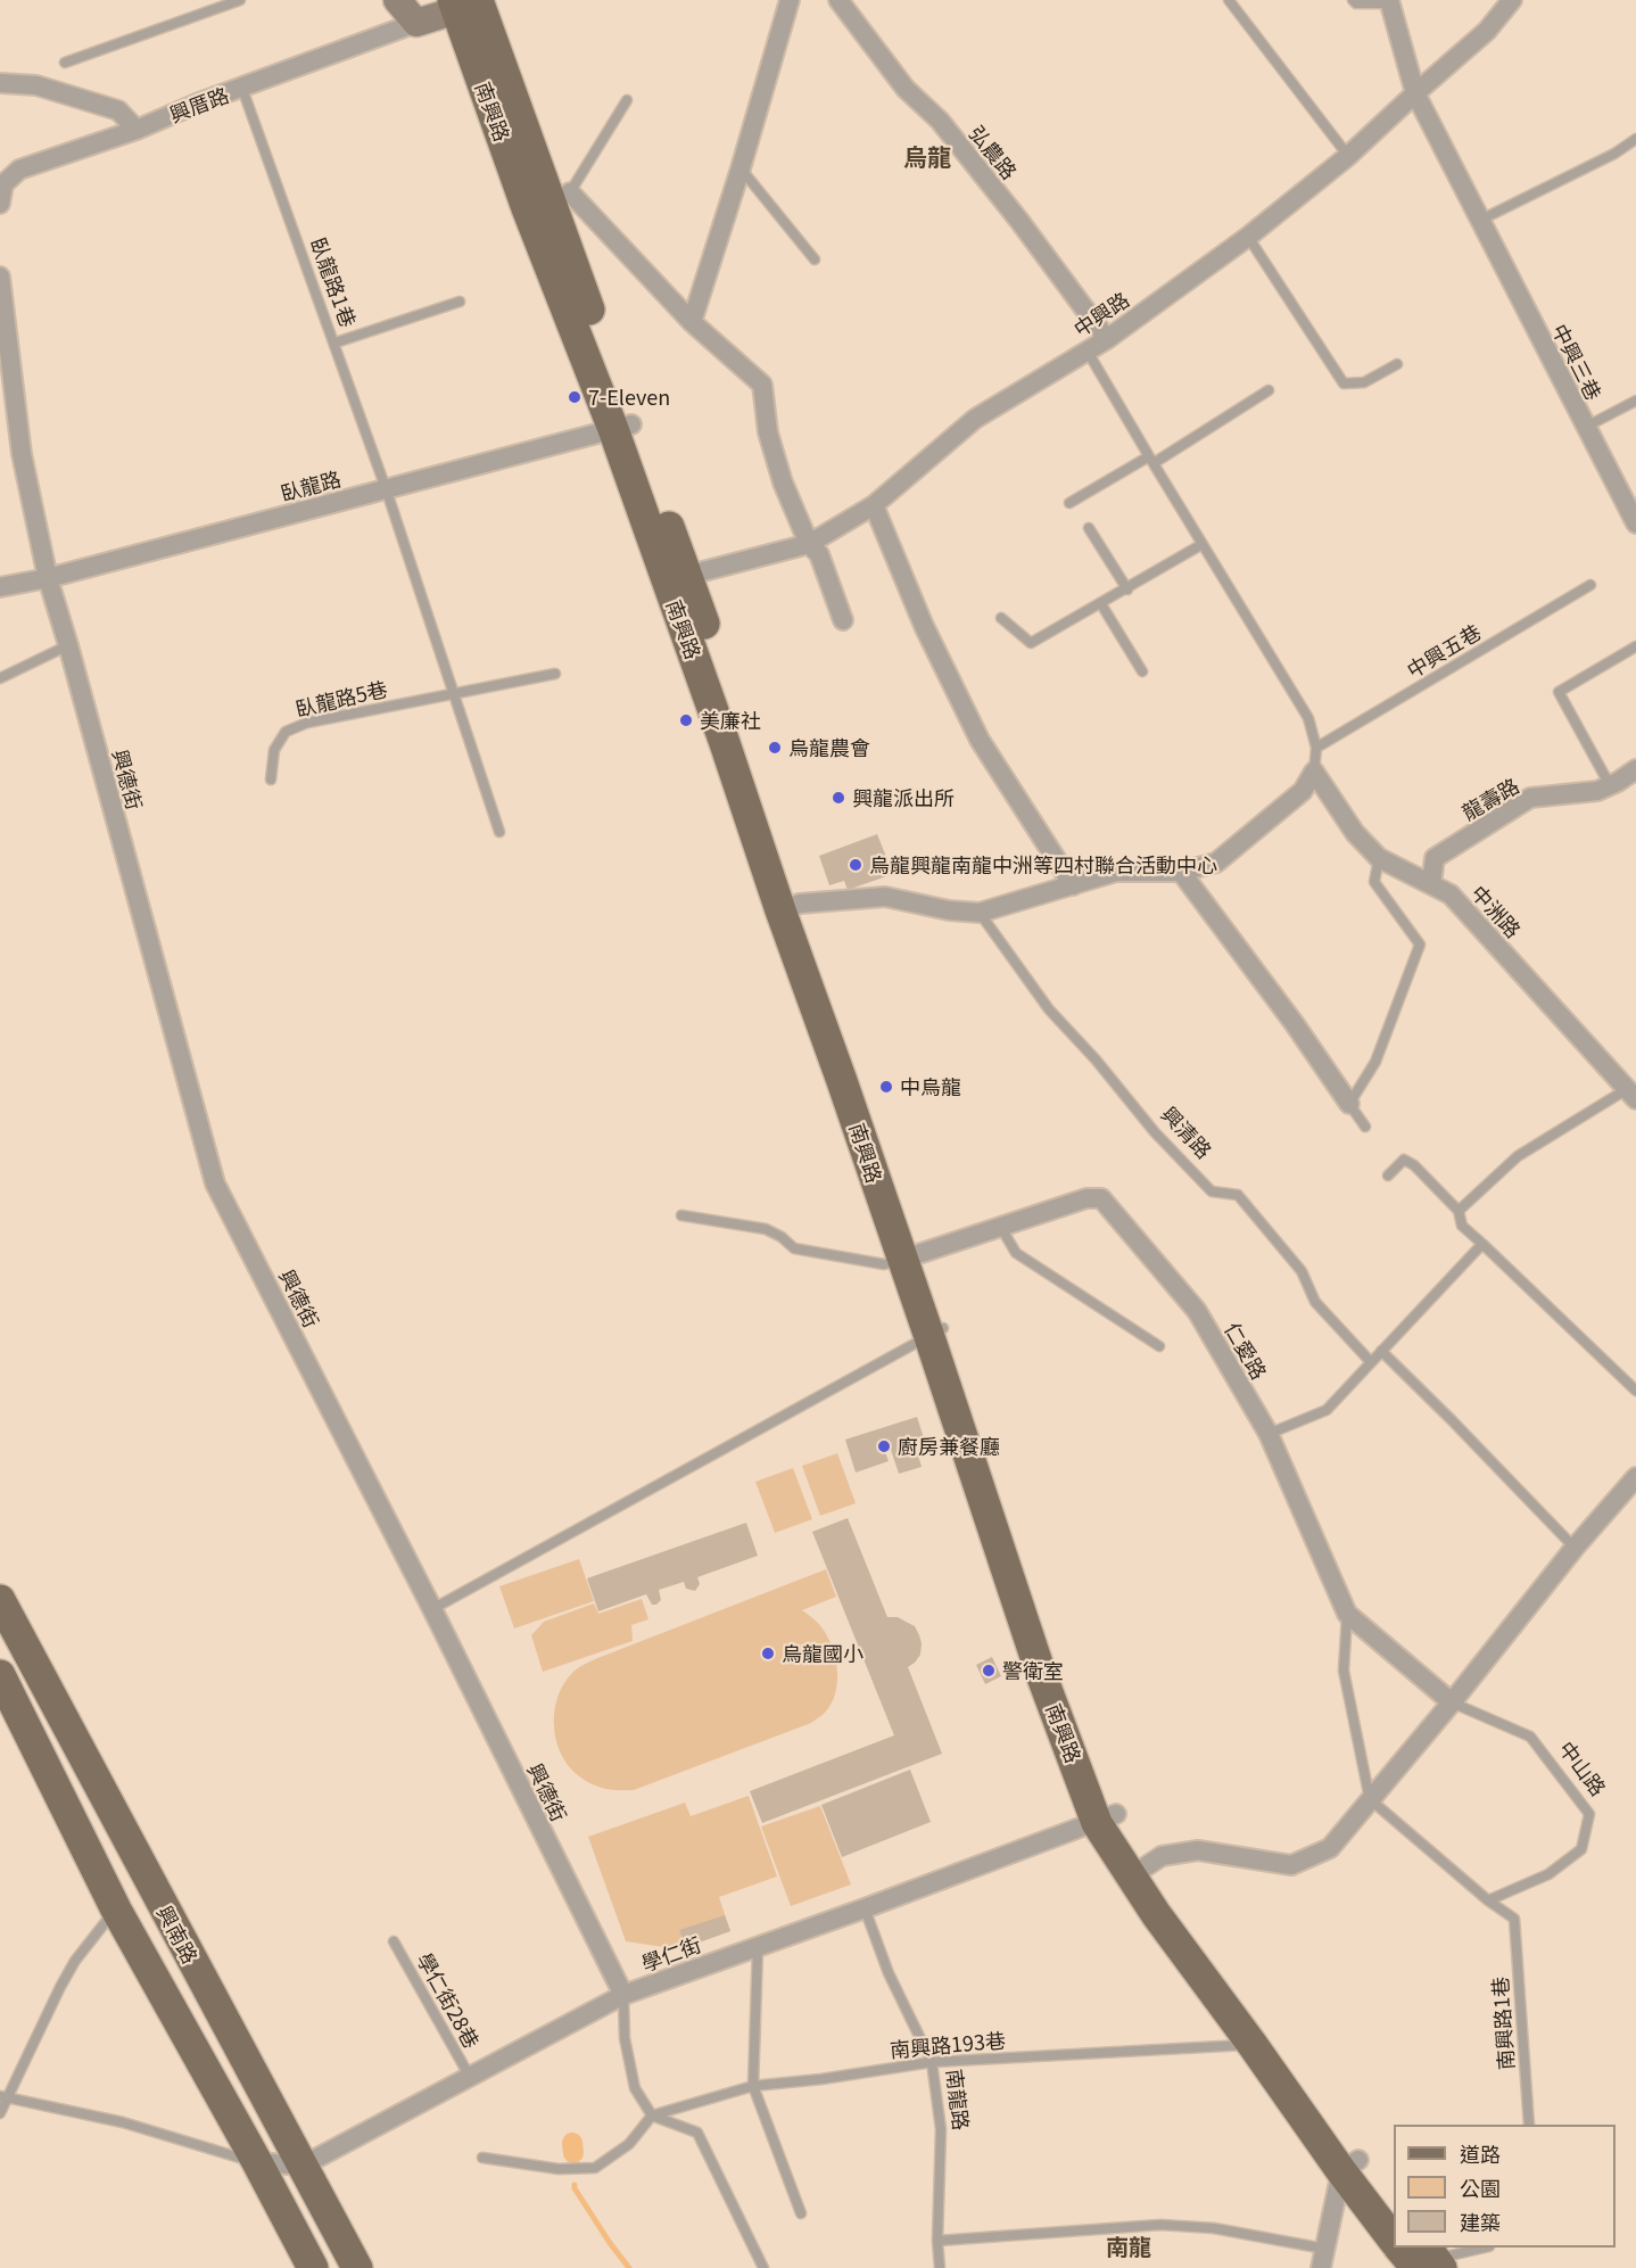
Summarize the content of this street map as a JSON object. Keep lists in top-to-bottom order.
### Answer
{
  "streets": {
    "main road": ["南興路", "興南路"],
    "street": [
      "興厝路",
      "弘農路",
      "中興路",
      "中興三巷",
      "臥龍路",
      "興德街",
      "龍壽路",
      "中洲路",
      "仁愛路",
      "學仁街"
    ],
    "lane": [
      "臥龍路1巷",
      "中興五巷",
      "臥龍路5巷",
      "興清路",
      "中山路",
      "學仁街28巷",
      "南興路1巷",
      "南興路193巷",
      "南龍路"
    ]
  },
  "crossings": [
    ["興厝路", "南興路"],
    ["興厝路", "臥龍路1巷"],
    ["南興路", "中興路"],
    ["南興路", "臥龍路"],
    ["南興路", "仁愛路"],
    ["南興路", "學仁街"],
    ["南興路", "南興路193巷"],
    ["弘農路", "中興路"],
    ["臥龍路1巷", "臥龍路"],
    ["中興路", "中興三巷"],
    ["臥龍路", "興德街"],
    ["興德街", "學仁街"],
    ["龍壽路", "中洲路"],
    ["仁愛路", "中山路"],
    ["中山路", "南興路1巷"],
    ["興南路", "學仁街"],
    ["學仁街", "學仁街28巷"],
    ["學仁街", "南龍路"],
    ["南興路193巷", "南龍路"]
  ],
  "districts": ["烏龍", "南龍"],
  "places": [
    "7-Eleven",
    "美廉社",
    "烏龍農會",
    "興龍派出所",
    "烏龍興龍南龍中洲等四村聯合活動中心",
    "中烏龍",
    "廚房兼餐廳",
    "烏龍國小",
    "警衛室"
  ],
  "legend": ["道路", "公園", "建築"]
}
